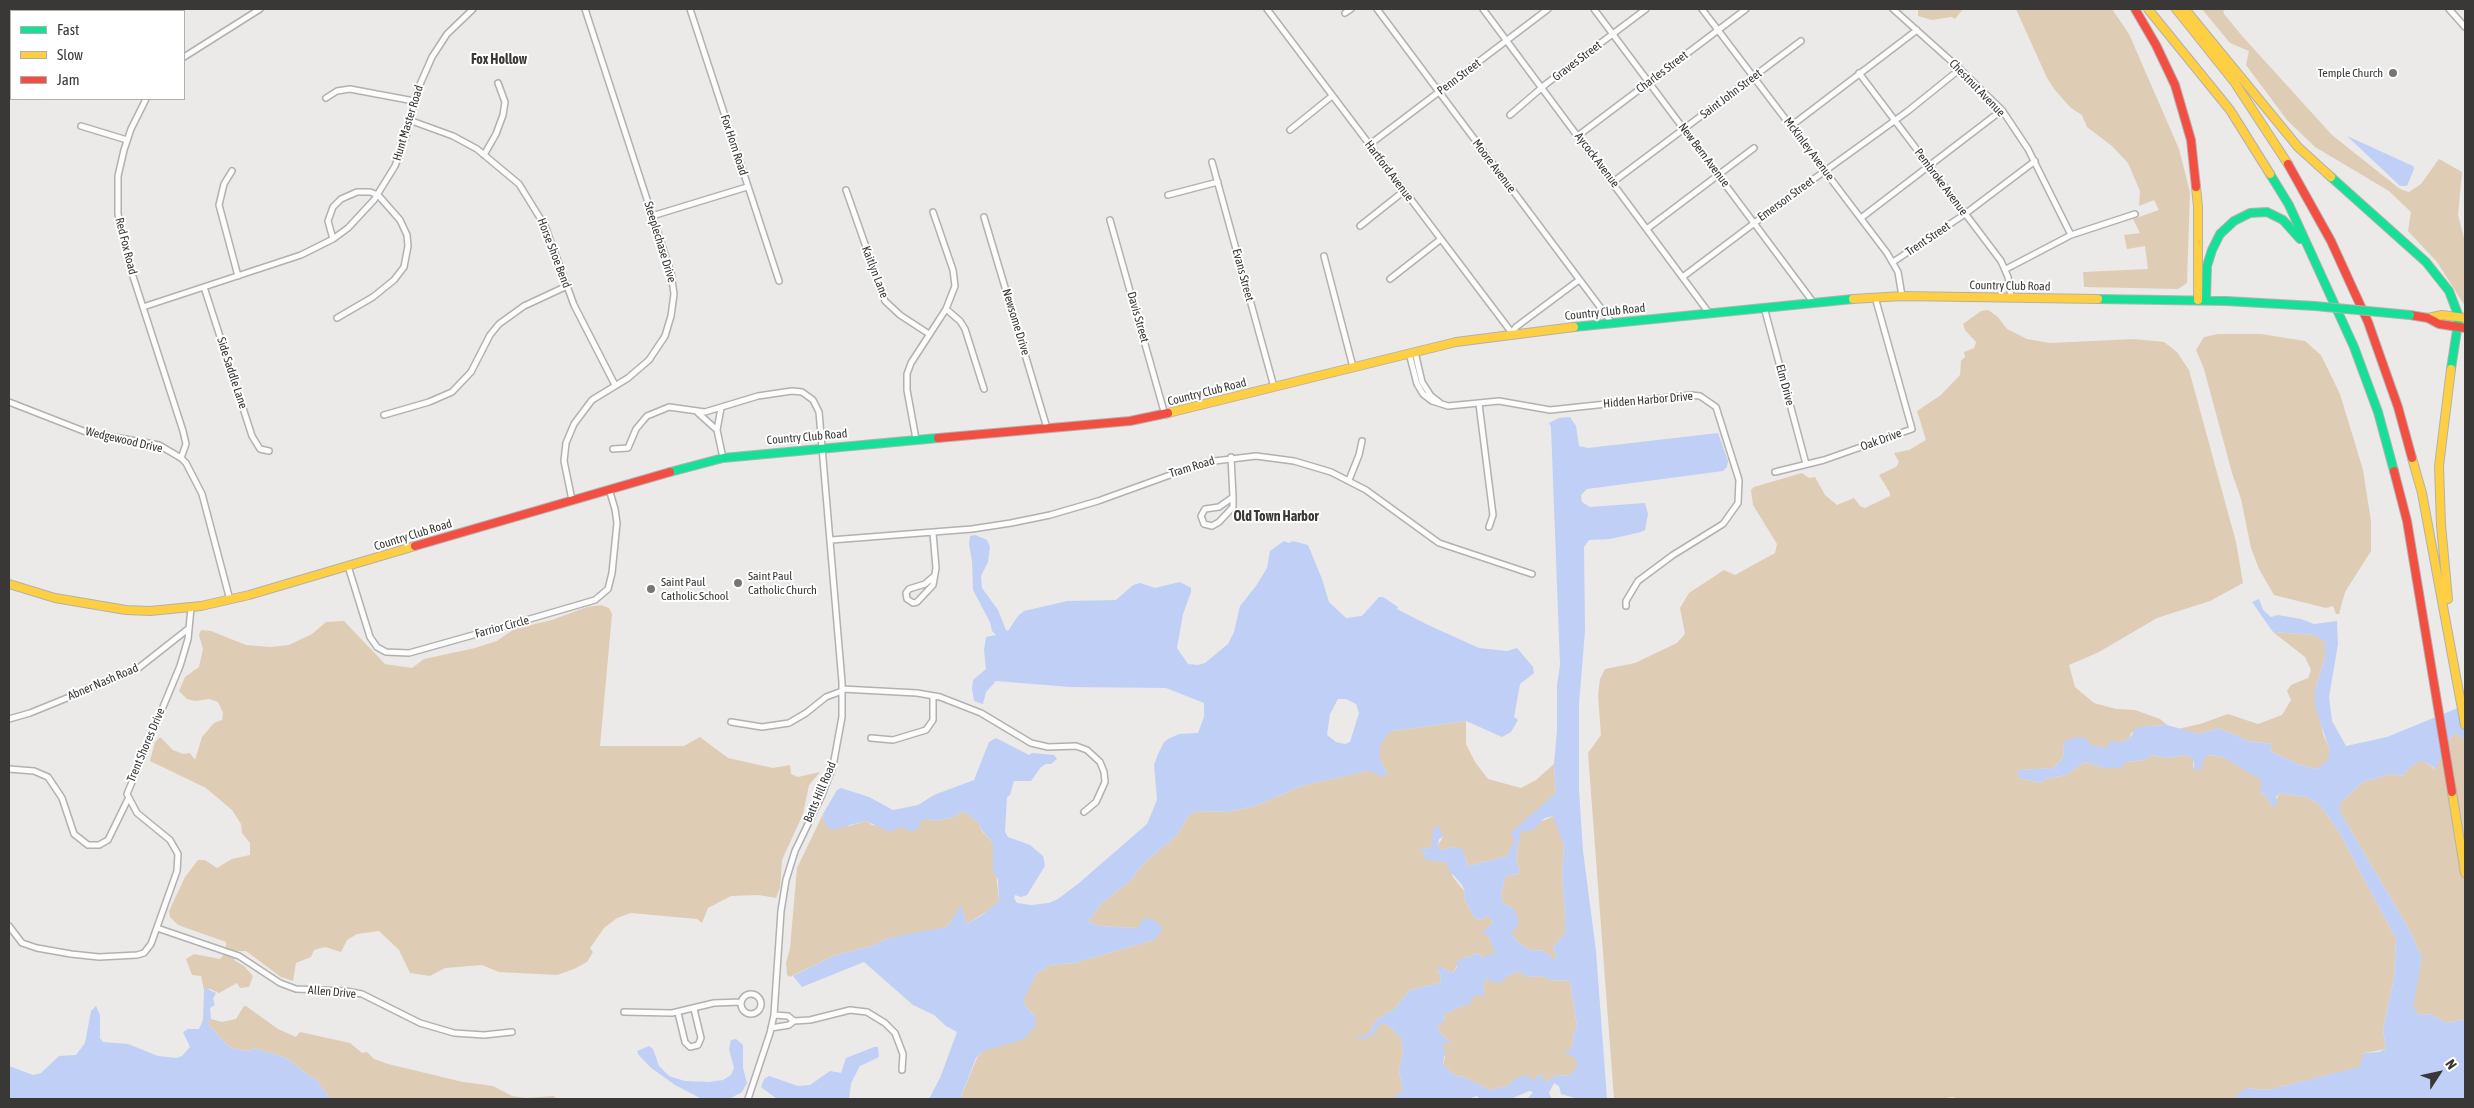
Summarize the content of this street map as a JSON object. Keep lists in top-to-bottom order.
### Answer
{
  "streets": {
    "main road": ["Country Club Road"],
    "street": [
      "Graves Street",
      "Charles Street",
      "Penn Street",
      "Chestnut Avenue",
      "Saint John Street",
      "Hunt Master Road",
      "Fox Horn Road",
      "McKinley Avenue",
      "New Bern Avenue",
      "Aycock Avenue",
      "Moore Avenue",
      "Hartford Avenue",
      "Pembroke Avenue",
      "Emerson Street",
      "Trent Street",
      "Steeplechase Drive",
      "Red Fox Road",
      "Horse Shoe Bend",
      "Kaitlyn Lane",
      "Evans Street",
      "Davis Street",
      "Newsome Drive",
      "Side Saddle Lane",
      "Elm Drive",
      "Hidden Harbor Drive",
      "Wedgewood Drive",
      "Oak Drive",
      "Tram Road",
      "Farrior Circle",
      "Abner Nash Road",
      "Trent Shores Drive",
      "Batts Hill Road",
      "Allen Drive"
    ]
  },
  "crossings": [
    ["Graves Street", "New Bern Avenue"],
    ["Graves Street", "Aycock Avenue"],
    ["Charles Street", "McKinley Avenue"],
    ["Charles Street", "New Bern Avenue"],
    ["Charles Street", "Aycock Avenue"],
    ["Penn Street", "Aycock Avenue"],
    ["Penn Street", "Moore Avenue"],
    ["Penn Street", "Hartford Avenue"],
    ["Chestnut Avenue", "Emerson Street"],
    ["Chestnut Avenue", "Trent Street"],
    ["Saint John Street", "McKinley Avenue"],
    ["Saint John Street", "New Bern Avenue"],
    ["Saint John Street", "Aycock Avenue"],
    ["Hunt Master Road", "Red Fox Road"],
    ["Hunt Master Road", "Horse Shoe Bend"],
    ["Hunt Master Road", "Side Saddle Lane"],
    ["McKinley Avenue", "Emerson Street"],
    ["McKinley Avenue", "Trent Street"],
    ["McKinley Avenue", "Country Club Road"],
    ["New Bern Avenue", "Emerson Street"],
    ["New Bern Avenue", "Country Club Road"],
    ["Aycock Avenue", "Emerson Street"],
    ["Aycock Avenue", "Country Club Road"],
    ["Moore Avenue", "Country Club Road"],
    ["Hartford Avenue", "Country Club Road"],
    ["Pembroke Avenue", "Emerson Street"],
    ["Pembroke Avenue", "Trent Street"],
    ["Pembroke Avenue", "Country Club Road"],
    ["Steeplechase Drive", "Horse Shoe Bend"],
    ["Steeplechase Drive", "Country Club Road"],
    ["Red Fox Road", "Wedgewood Drive"],
    ["Evans Street", "Country Club Road"],
    ["Country Club Road", "Davis Street"],
    ["Country Club Road", "Newsome Drive"],
    ["Country Club Road", "Elm Drive"],
    ["Country Club Road", "Hidden Harbor Drive"],
    ["Country Club Road", "Wedgewood Drive"],
    ["Country Club Road", "Oak Drive"],
    ["Country Club Road", "Farrior Circle"],
    ["Country Club Road", "Trent Shores Drive"],
    ["Country Club Road", "Batts Hill Road"],
    ["Elm Drive", "Oak Drive"],
    ["Tram Road", "Batts Hill Road"],
    ["Abner Nash Road", "Trent Shores Drive"],
    ["Trent Shores Drive", "Allen Drive"]
  ],
  "districts": ["Fox Hollow", "Old Town Harbor"],
  "places": ["Temple Church", "Saint Paul Catholic Church", "Saint Paul Catholic School"],
  "legend": ["Fast", "Slow", "Jam"],
  "north": "top right"
}
